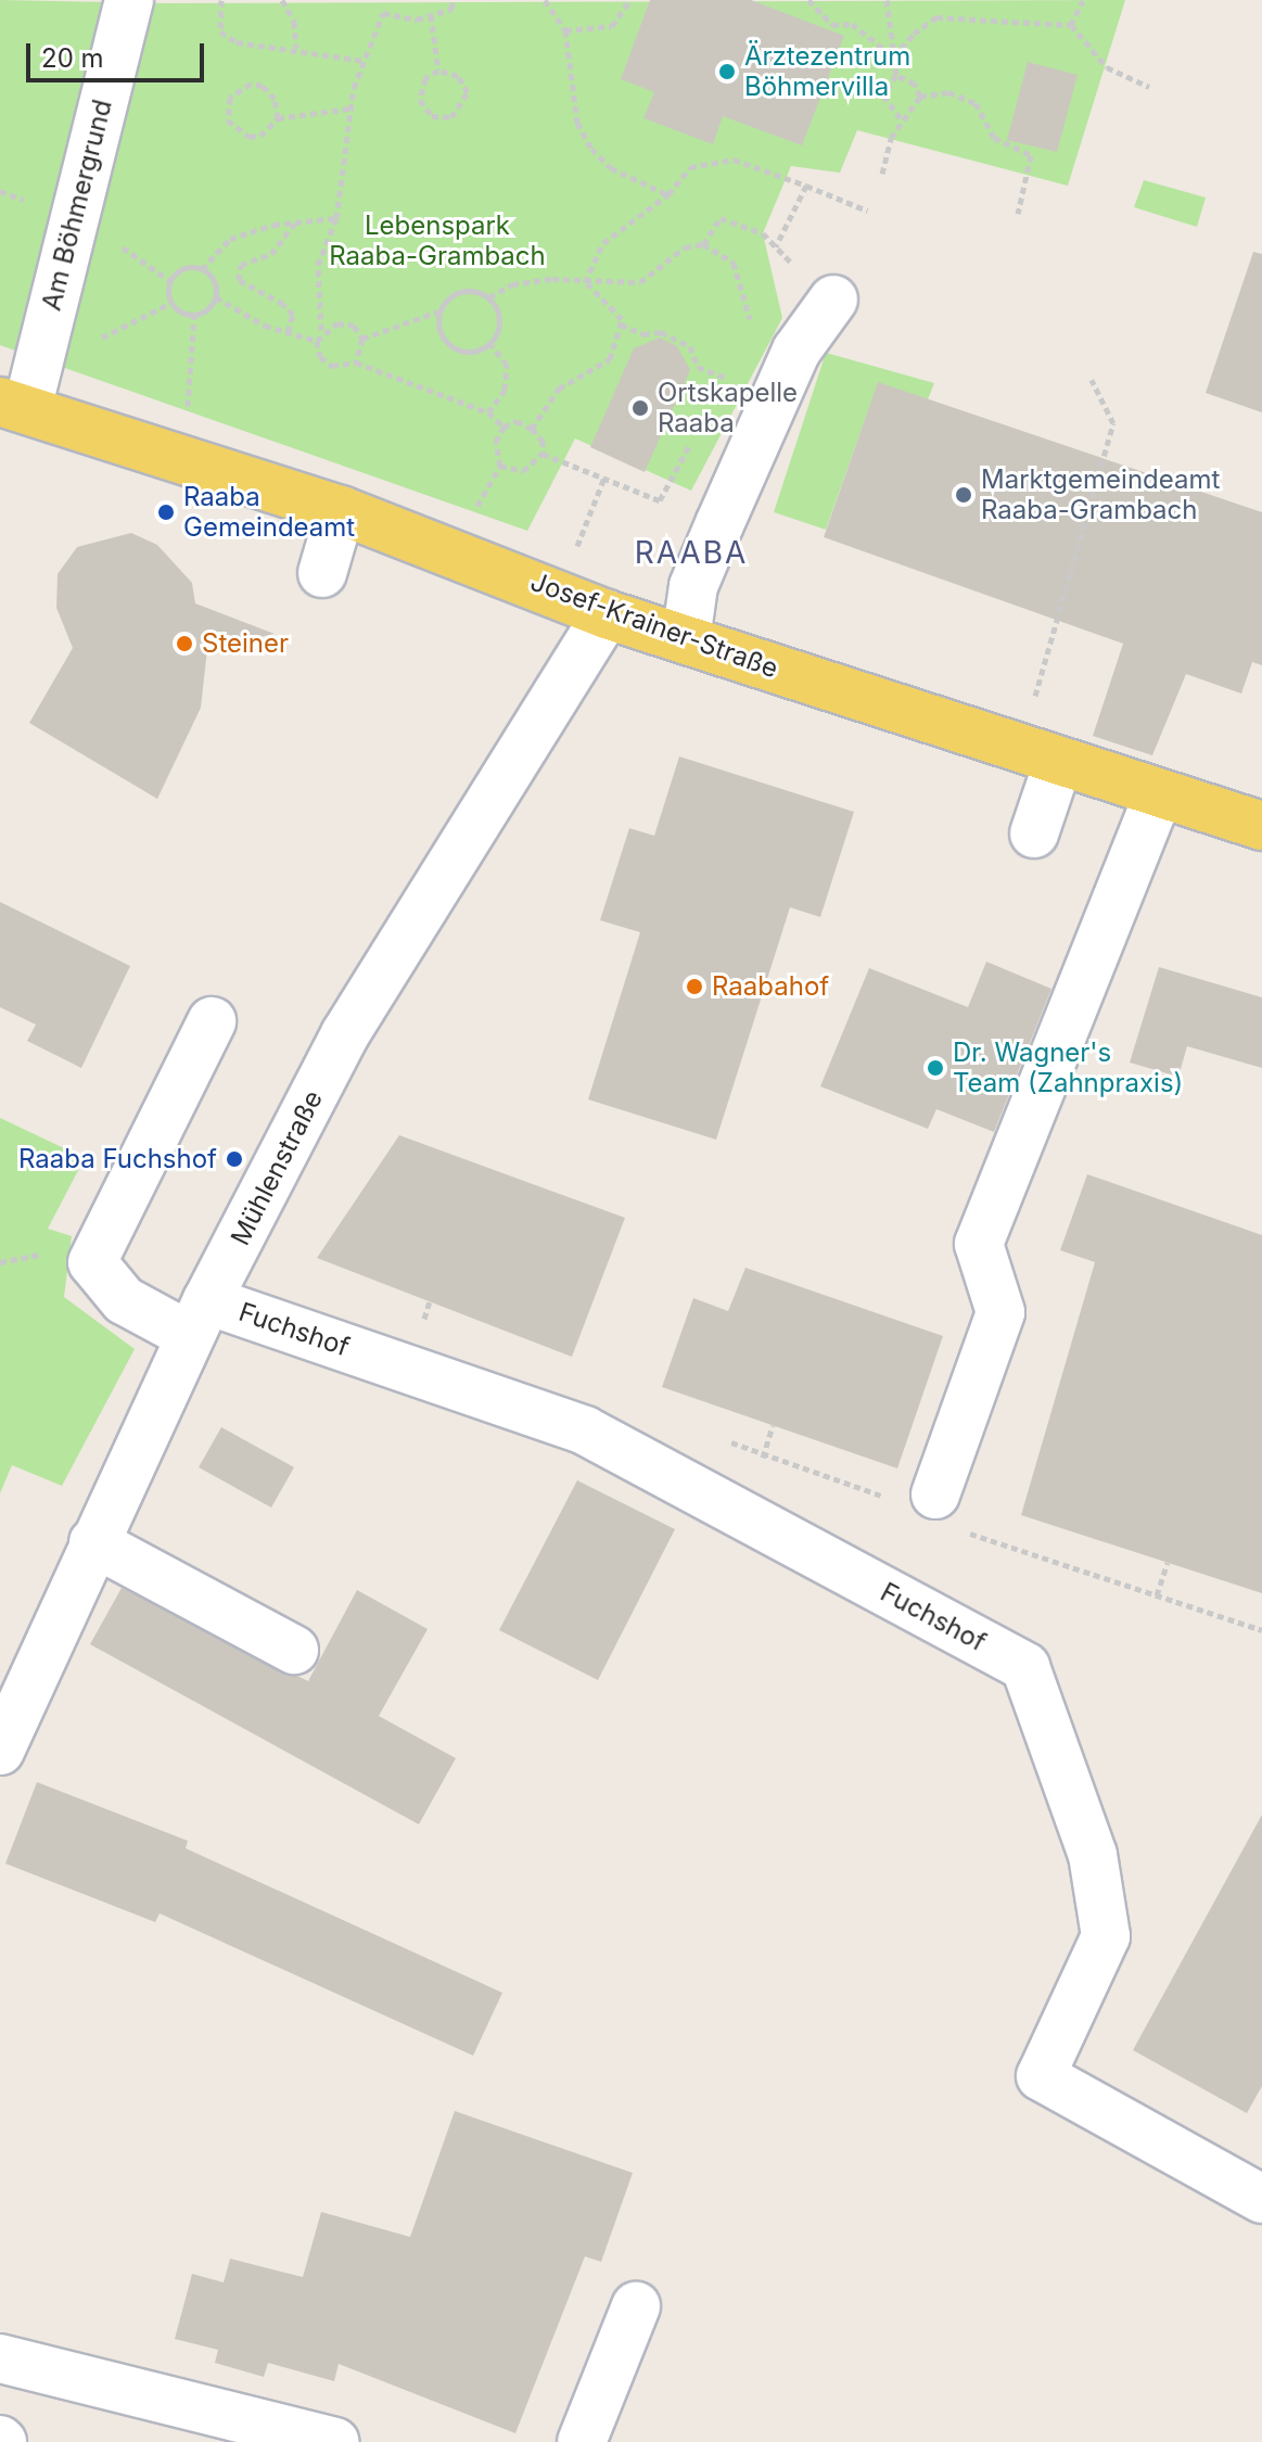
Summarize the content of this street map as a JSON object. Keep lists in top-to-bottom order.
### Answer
{
  "streets": {
    "main road": ["Josef-Krainer-Straße"],
    "street": ["Am Böhmergrund", "Mühlenstraße", "Fuchshof"]
  },
  "crossings": [
    ["Am Böhmergrund", "Josef-Krainer-Straße"],
    ["Josef-Krainer-Straße", "Mühlenstraße"],
    ["Mühlenstraße", "Fuchshof"]
  ],
  "districts": ["RAABA"],
  "parks": ["Lebenspark Raaba-Grambach"],
  "places": [
    "Ärztezentrum Böhmervilla",
    "Ortskapelle Raaba",
    "Marktgemeindeamt Raaba-Grambach",
    "Raaba Gemeindeamt",
    "Steiner",
    "Raabahof",
    "Dr. Wagner's Team (Zahnpraxis)",
    "Raaba Fuchshof"
  ],
  "scale_bar": "20 m"
}
